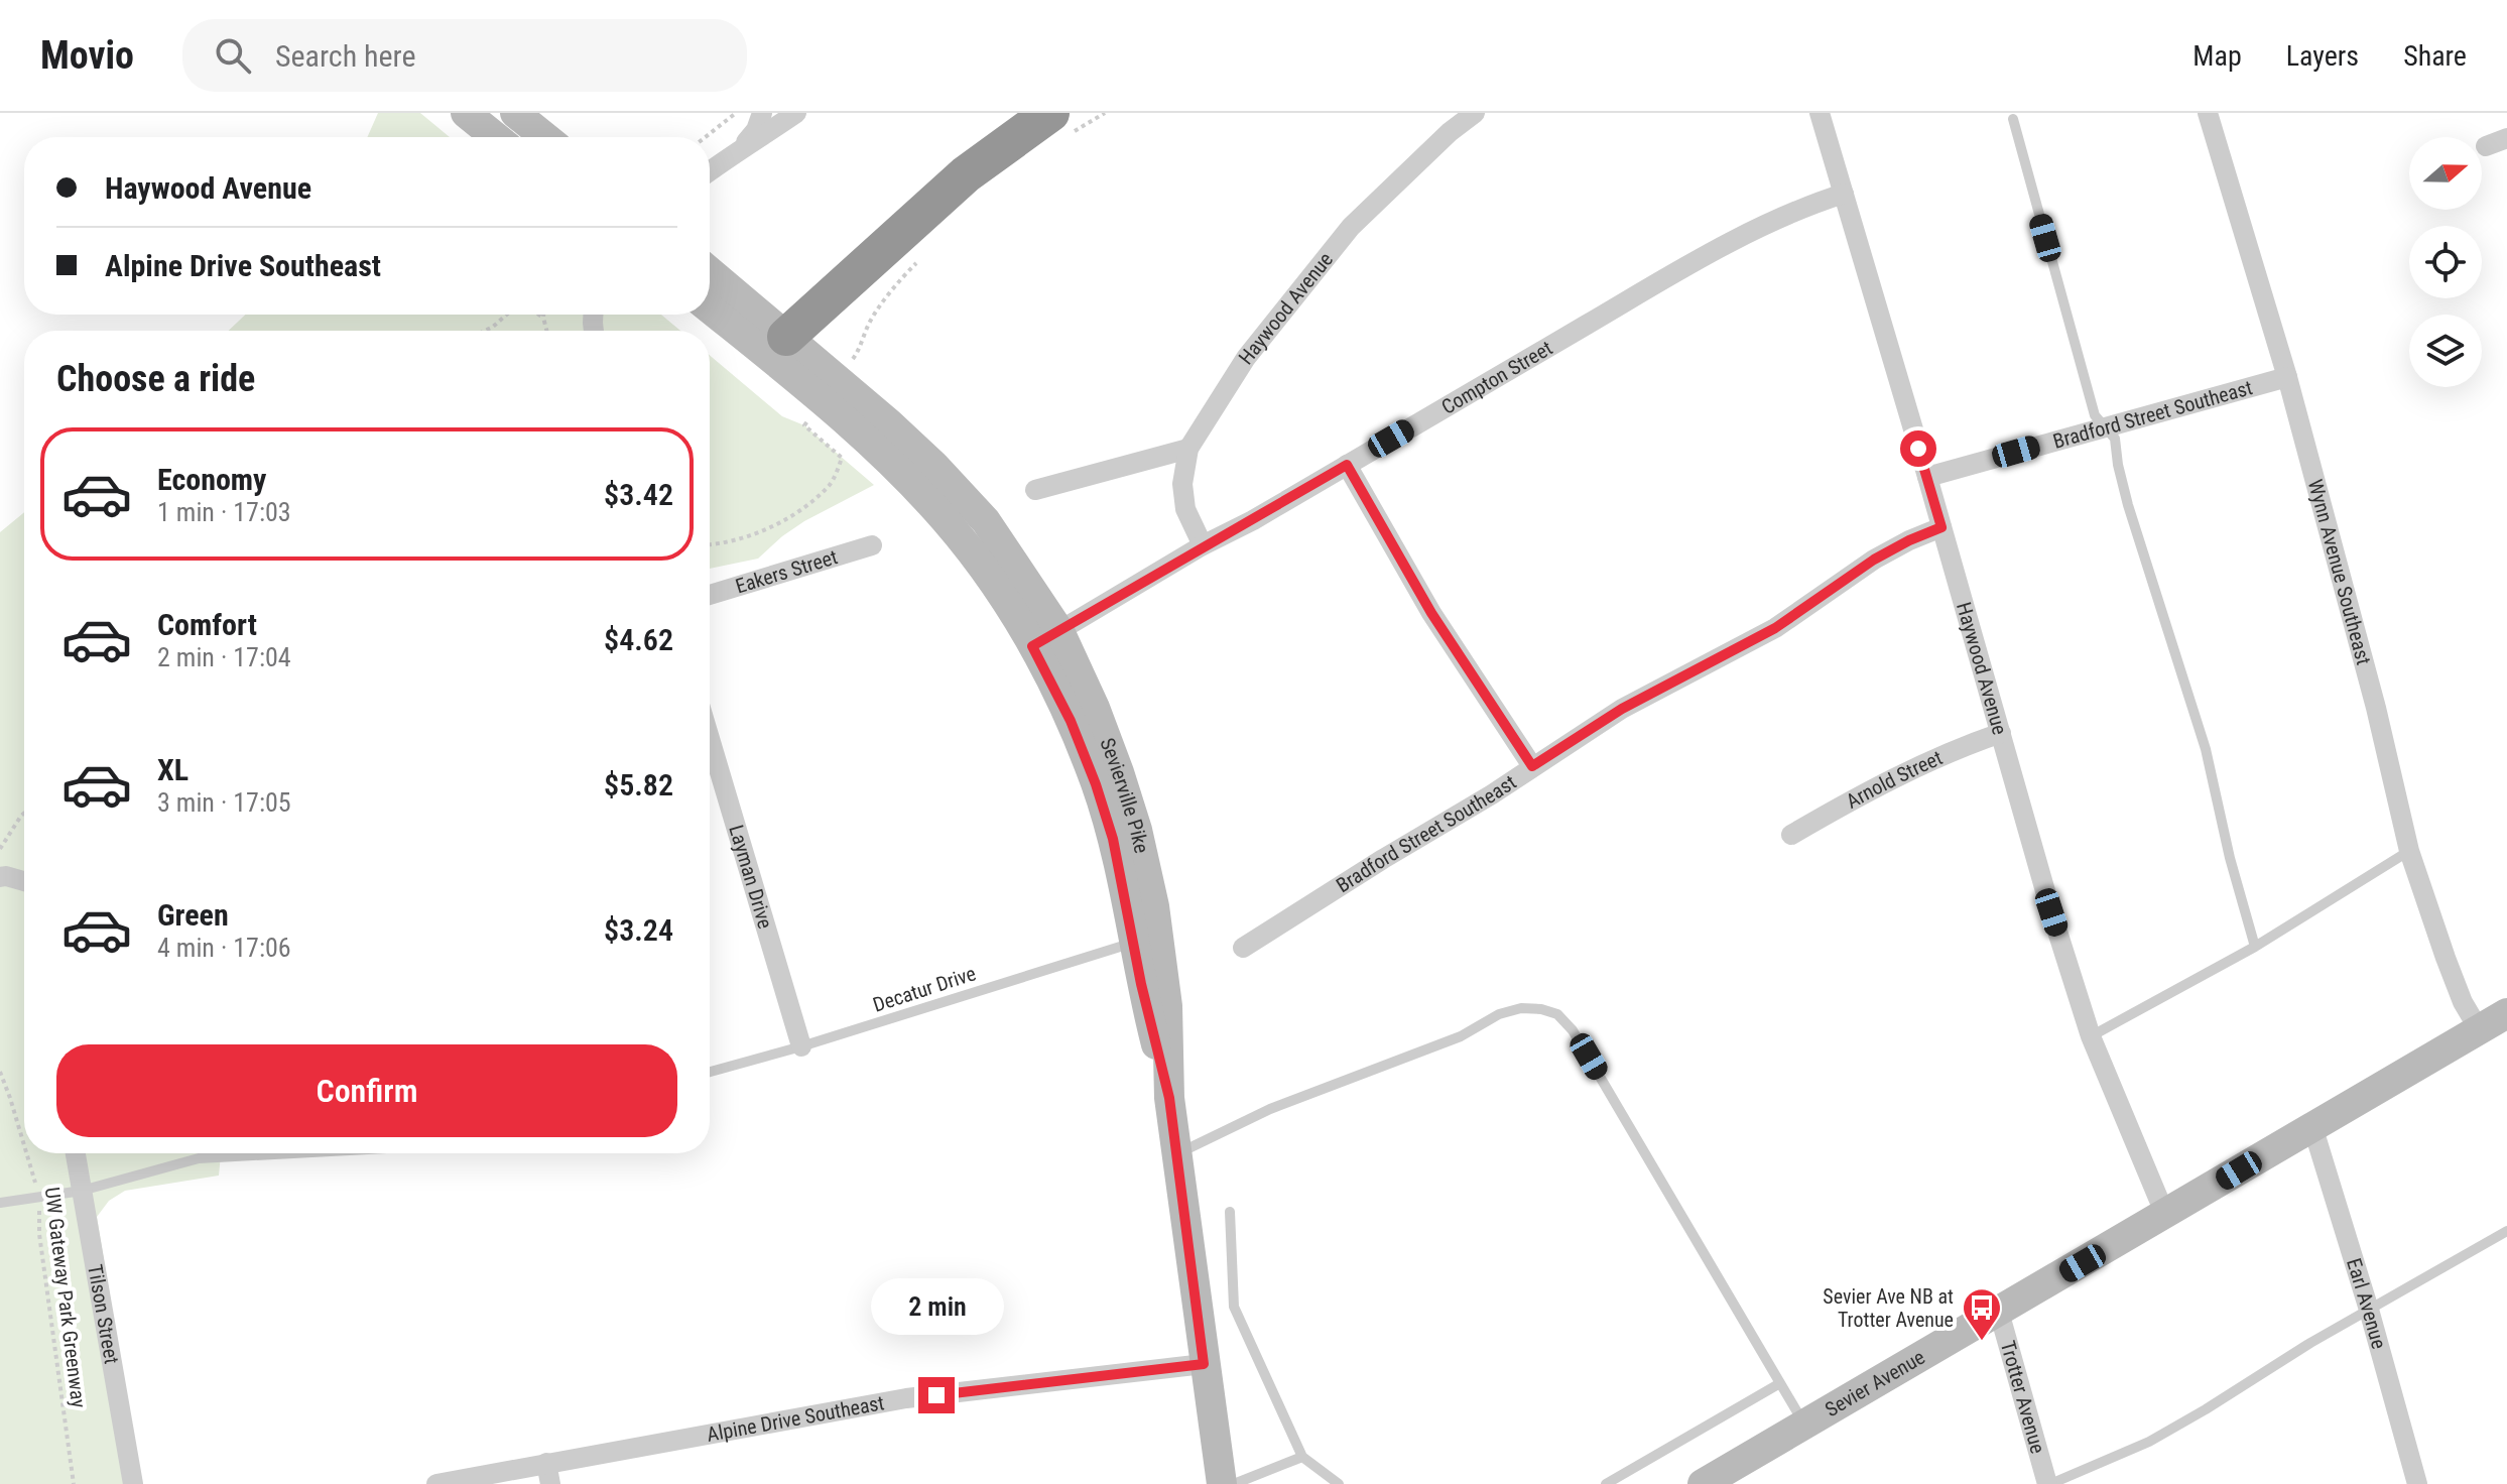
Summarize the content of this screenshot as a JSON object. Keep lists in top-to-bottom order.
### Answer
{
  "streets": {
    "street": [
      "Haywood Avenue",
      "Compton Street",
      "Bradford Street Southeast",
      "Eakers Street",
      "Wynn Avenue Southeast",
      "Arnold Street",
      "Sevierville Pike",
      "Layman Drive",
      "Earl Avenue",
      "Tilson Street",
      "Sevier Avenue",
      "Trotter Avenue",
      "Alpine Drive Southeast"
    ],
    "lane": ["Decatur Drive"],
    "path": ["UW Gateway Park Greenway"]
  },
  "crossings": [
    ["Haywood Avenue", "Compton Street"],
    ["Haywood Avenue", "Bradford Street Southeast"],
    ["Haywood Avenue", "Arnold Street"],
    ["Haywood Avenue", "Sevier Avenue"],
    ["Compton Street", "Sevierville Pike"],
    ["Bradford Street Southeast", "Wynn Avenue Southeast"],
    ["Wynn Avenue Southeast", "Sevier Avenue"],
    ["Sevierville Pike", "Decatur Drive"],
    ["Sevierville Pike", "Alpine Drive Southeast"],
    ["Layman Drive", "Decatur Drive"],
    ["Earl Avenue", "Sevier Avenue"],
    ["Sevier Avenue", "Trotter Avenue"]
  ],
  "places": {
    "bus stop": ["Sevier Ave NB at Trotter Avenue"]
  },
  "north": "right",
  "page": {
    "header": "Movio",
    "search": "Search here",
    "nav": ["Map", "Layers", "Share"],
    "banner": ["Haywood Avenue", "Alpine Drive Southeast"],
    "heading": "Choose a ride",
    "list": [
      {
        "name": "Economy",
        "note": "1 min · 17:03",
        "value": "$3.42"
      },
      {
        "name": "Comfort",
        "note": "2 min · 17:04",
        "value": "$4.62"
      },
      {
        "name": "XL",
        "note": "3 min · 17:05",
        "value": "$5.82"
      },
      {
        "name": "Green",
        "note": "4 min · 17:06",
        "value": "$3.24"
      }
    ],
    "buttons": "Confirm",
    "bubble": "2 min"
  }
}
